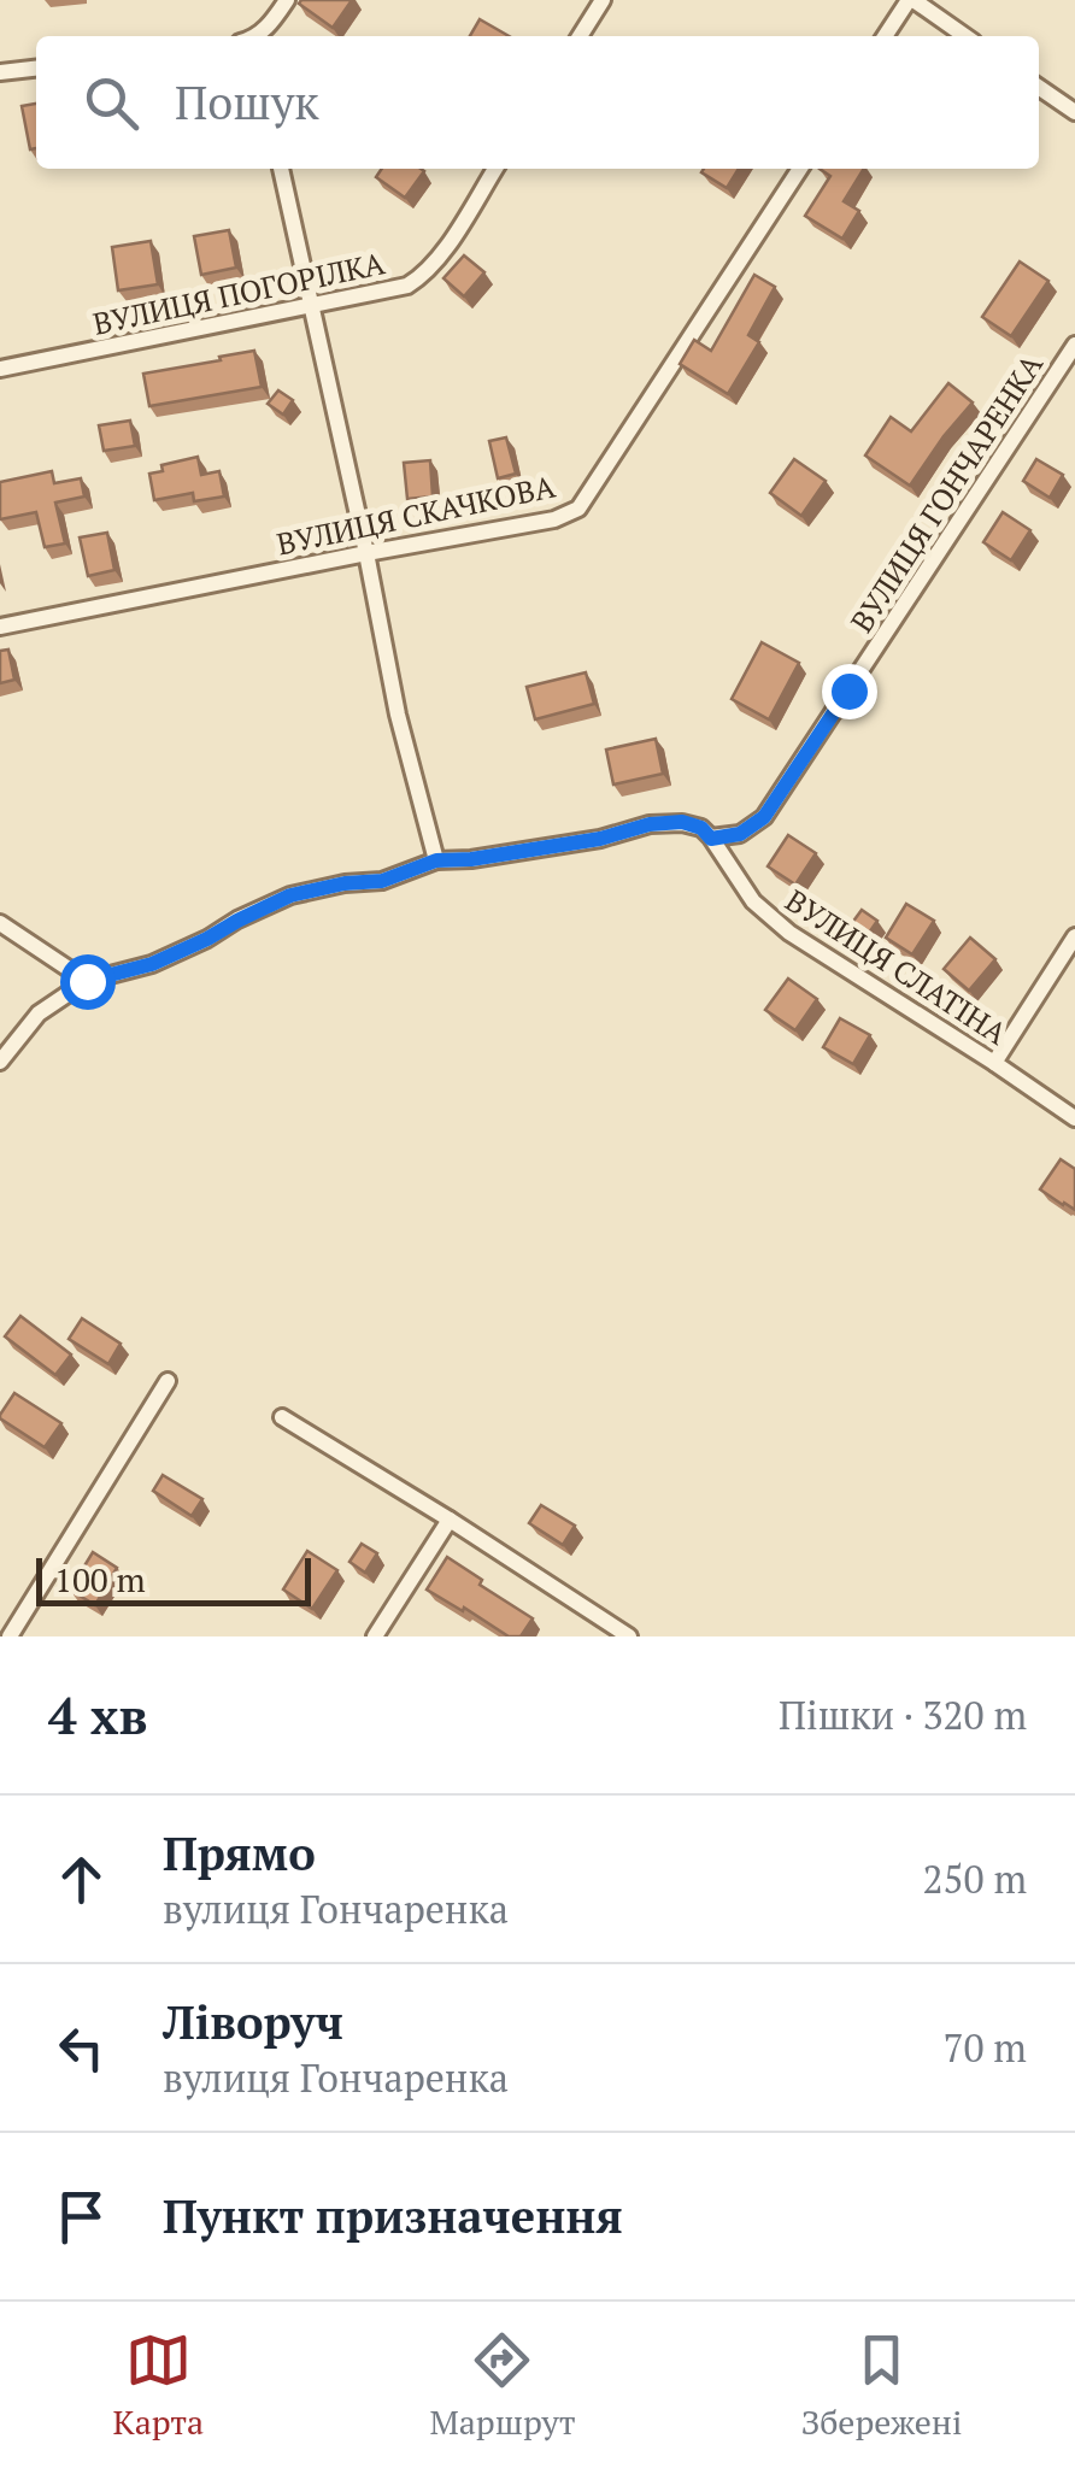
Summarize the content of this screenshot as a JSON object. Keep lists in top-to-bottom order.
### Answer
{
  "streets": {
    "street": [
      "ВУЛИЦЯ ПОГОРІЛКА",
      "ВУЛИЦЯ ГОНЧАРЕНКА",
      "ВУЛИЦЯ СКАЧКОВА",
      "ВУЛИЦЯ СЛАТІНА"
    ]
  },
  "crossings": [
    ["ВУЛИЦЯ ГОНЧАРЕНКА", "ВУЛИЦЯ СЛАТІНА"]
  ],
  "scale_bar": "100 m",
  "page": {
    "search": "Пошук",
    "scale": "100 m",
    "heading": ["4 хв", "Пішки · 320 m"],
    "list": [
      ["Прямо", "вулиця Гончаренка", "250 m"],
      ["Ліворуч", "вулиця Гончаренка", "70 m"],
      "Пункт призначення"
    ],
    "nav": ["Карта", "Маршрут", "Збережені"]
  }
}
